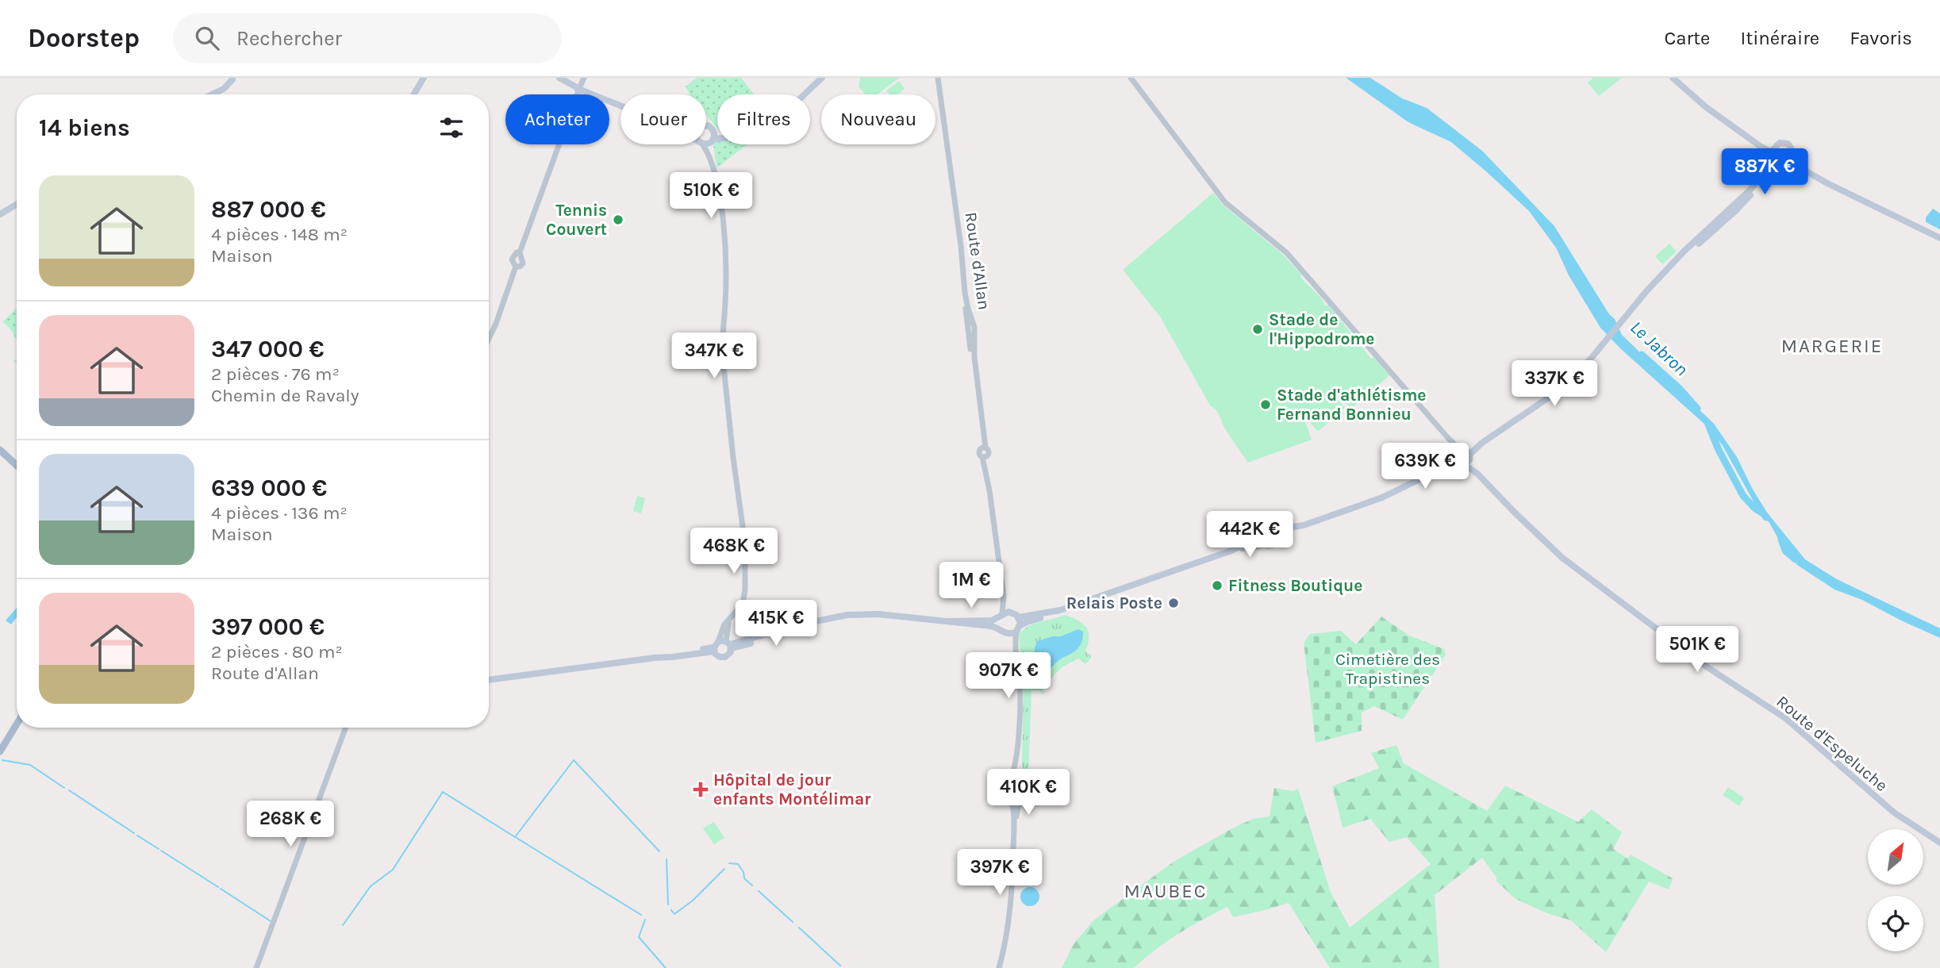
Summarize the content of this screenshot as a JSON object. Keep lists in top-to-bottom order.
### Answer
{
  "streets": {
    "main road": ["Route d'Espeluche"],
    "street": ["Route d'Allan"]
  },
  "districts": ["MARGERIE", "MAUBEC"],
  "water": ["Le Jabron"],
  "parks": ["Cimetière des Trapistines"],
  "places": {
    "other": [
      "Tennis Couvert",
      "Stade de l'Hippodrome",
      "Stade d'athlétisme Fernand Bonnieu",
      "Fitness Boutique",
      "Relais Poste"
    ],
    "health": ["Hôpital de jour enfants Montélimar"]
  },
  "north": "top right",
  "page": {
    "header": "Doorstep",
    "search": "Rechercher",
    "nav": ["Carte", "Itinéraire", "Favoris"],
    "chip": [
      "Acheter",
      "Louer",
      "Filtres",
      "Nouveau"
    ],
    "heading": "14 biens",
    "price": [
      "887K €",
      "510K €",
      "347K €",
      "337K €",
      "639K €",
      "442K €",
      "468K €",
      "1M €",
      "415K €",
      "501K €",
      "907K €",
      "410K €",
      "268K €",
      "397K €"
    ],
    "list": [
      {
        "name": "887 000 €",
        "note": "4 pièces · 148 m² · Maison"
      },
      {
        "name": "347 000 €",
        "note": "2 pièces · 76 m² · Chemin de Ravaly"
      },
      {
        "name": "639 000 €",
        "note": "4 pièces · 136 m² · Maison"
      },
      {
        "name": "397 000 €",
        "note": "2 pièces · 80 m² · Route d'Allan"
      }
    ]
  }
}
